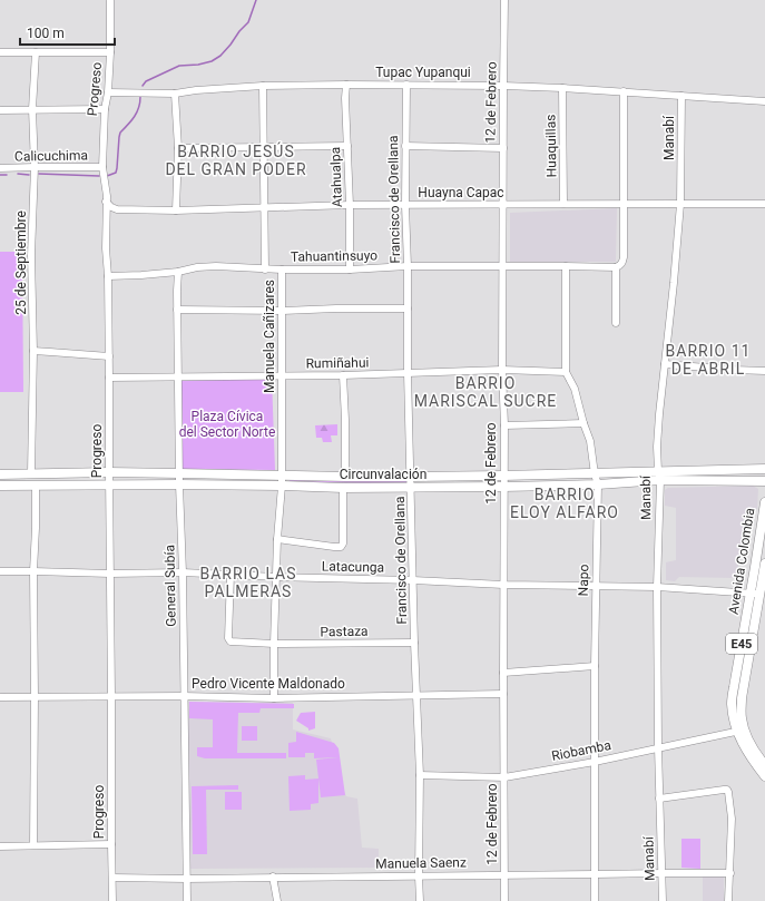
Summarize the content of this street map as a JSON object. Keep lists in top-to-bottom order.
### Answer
{
  "streets": {
    "main road": ["Circunvalación", "Avenida Colombia", "E45"],
    "street": [
      "Tupac Yupanqui",
      "Progreso",
      "12 de Febrero",
      "Manabí",
      "Huaquillas",
      "Calicuchima",
      "Atahualpa",
      "Huayna Capac",
      "Francisco de Orellana",
      "Tahuantinsuyo",
      "25 de Septiembre",
      "Manuela Cañizares",
      "Rumiñahui",
      "Latacunga",
      "Napo",
      "General Subía",
      "Pastaza",
      "Pedro Vicente Maldonado",
      "Riobamba",
      "Manuela Saenz"
    ]
  },
  "crossings": [
    ["Tupac Yupanqui", "Progreso"],
    ["Tupac Yupanqui", "12 de Febrero"],
    ["Tupac Yupanqui", "Manabí"],
    ["Tupac Yupanqui", "Huaquillas"],
    ["Tupac Yupanqui", "Atahualpa"],
    ["Tupac Yupanqui", "Francisco de Orellana"],
    ["Tupac Yupanqui", "Manuela Cañizares"],
    ["Progreso", "Calicuchima"],
    ["Progreso", "Huayna Capac"],
    ["Progreso", "Tahuantinsuyo"],
    ["Progreso", "Rumiñahui"],
    ["Progreso", "Circunvalación"],
    ["Progreso", "Latacunga"],
    ["Progreso", "Pedro Vicente Maldonado"],
    ["Progreso", "Manuela Saenz"],
    ["12 de Febrero", "Huayna Capac"],
    ["12 de Febrero", "Tahuantinsuyo"],
    ["12 de Febrero", "Rumiñahui"],
    ["12 de Febrero", "Circunvalación"],
    ["12 de Febrero", "Latacunga"],
    ["12 de Febrero", "Pedro Vicente Maldonado"],
    ["12 de Febrero", "Riobamba"],
    ["12 de Febrero", "Manuela Saenz"],
    ["Manabí", "Huayna Capac"],
    ["Manabí", "Circunvalación"],
    ["Manabí", "Latacunga"],
    ["Manabí", "Riobamba"],
    ["Manabí", "Manuela Saenz"],
    ["Huaquillas", "Huayna Capac"],
    ["Calicuchima", "25 de Septiembre"],
    ["Atahualpa", "Huayna Capac"],
    ["Atahualpa", "Tahuantinsuyo"],
    ["Huayna Capac", "Francisco de Orellana"],
    ["Huayna Capac", "Manuela Cañizares"],
    ["Francisco de Orellana", "Tahuantinsuyo"],
    ["Francisco de Orellana", "Rumiñahui"],
    ["Francisco de Orellana", "Circunvalación"],
    ["Francisco de Orellana", "Latacunga"],
    ["Francisco de Orellana", "Pastaza"],
    ["Francisco de Orellana", "Pedro Vicente Maldonado"],
    ["Francisco de Orellana", "Riobamba"],
    ["Francisco de Orellana", "Manuela Saenz"],
    ["Tahuantinsuyo", "Manuela Cañizares"],
    ["Tahuantinsuyo", "Napo"],
    ["Tahuantinsuyo", "General Subía"],
    ["25 de Septiembre", "Circunvalación"],
    ["Manuela Cañizares", "Rumiñahui"],
    ["Manuela Cañizares", "Circunvalación"],
    ["Manuela Cañizares", "Latacunga"],
    ["Manuela Cañizares", "Pastaza"],
    ["Manuela Cañizares", "Pedro Vicente Maldonado"],
    ["Rumiñahui", "Napo"],
    ["Rumiñahui", "General Subía"],
    ["Circunvalación", "Napo"],
    ["Circunvalación", "General Subía"],
    ["Avenida Colombia", "Latacunga"],
    ["Avenida Colombia", "Riobamba"],
    ["Latacunga", "Napo"],
    ["Latacunga", "General Subía"],
    ["Latacunga", "Pastaza"],
    ["Napo", "Riobamba"],
    ["Napo", "Manuela Saenz"],
    ["General Subía", "Pedro Vicente Maldonado"],
    ["General Subía", "Manuela Saenz"]
  ],
  "districts": [
    "BARRIO JESÚS DEL GRAN PODER",
    "BARRIO 11 DE ABRIL",
    "BARRIO MARISCAL SUCRE",
    "BARRIO ELOY ALFARO",
    "BARRIO LAS PALMERAS"
  ],
  "parks": ["Plaza Cívica del Sector Norte"],
  "scale_bar": "100 m"
}
